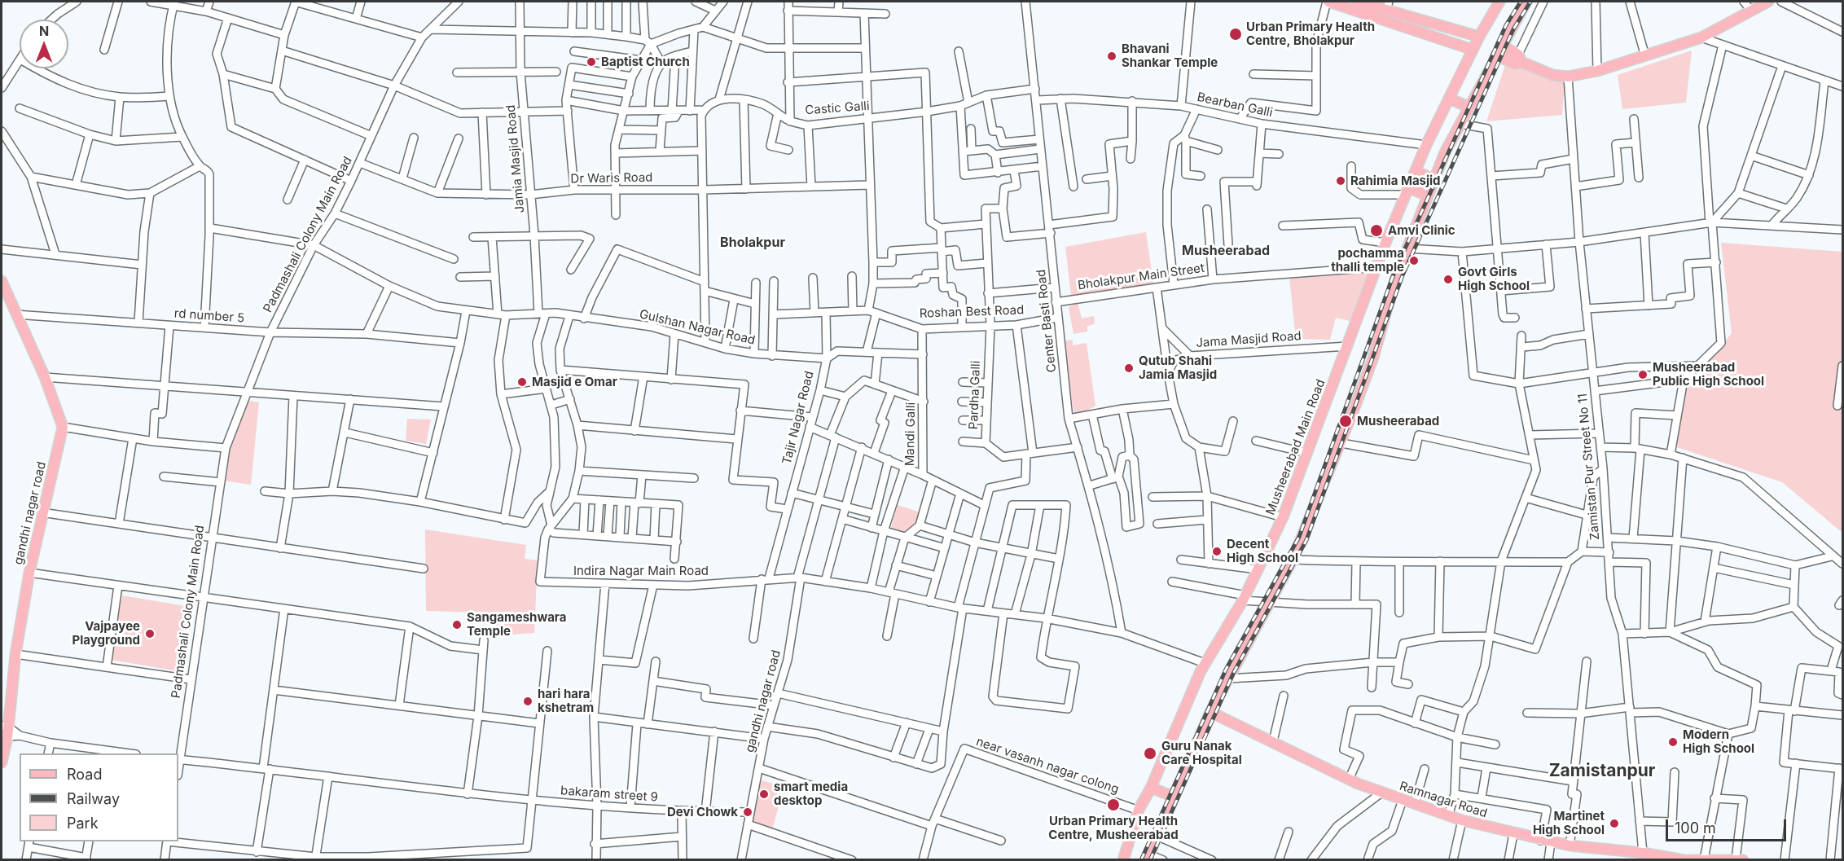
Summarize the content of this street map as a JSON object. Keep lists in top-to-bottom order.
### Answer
{
  "streets": {
    "main road": ["Musheerabad Main Road", "gandhi nagar road", "Ramnagar Road"],
    "street": [
      "Bearban Galli",
      "Castic Galli",
      "Jamia Masjid Road",
      "Dr Waris Road",
      "Padmashali Colony Main Road",
      "Bholakpur Main Street",
      "Roshan Best Road",
      "rd number 5",
      "Center Basti Road",
      "Gulshan Nagar Road",
      "Jama Masjid Road",
      "Pardha Galli",
      "Tajir Nagar Road",
      "Mandi Galli",
      "Zamistan Pur Street No 11",
      "Indira Nagar Main Road",
      "near vasanh nagar colong",
      "bakaram street 9"
    ]
  },
  "crossings": [
    ["Bearban Galli", "Center Basti Road"],
    ["Bearban Galli", "Musheerabad Main Road"],
    ["Castic Galli", "Center Basti Road"],
    ["Jamia Masjid Road", "Dr Waris Road"],
    ["Jamia Masjid Road", "Gulshan Nagar Road"],
    ["Jamia Masjid Road", "Indira Nagar Main Road"],
    ["Dr Waris Road", "Padmashali Colony Main Road"],
    ["Padmashali Colony Main Road", "rd number 5"],
    ["Padmashali Colony Main Road", "Gulshan Nagar Road"],
    ["Padmashali Colony Main Road", "bakaram street 9"],
    ["Bholakpur Main Street", "Center Basti Road"],
    ["Bholakpur Main Street", "Musheerabad Main Road"],
    ["Roshan Best Road", "Center Basti Road"],
    ["Roshan Best Road", "Pardha Galli"],
    ["Roshan Best Road", "Mandi Galli"],
    ["Gulshan Nagar Road", "Tajir Nagar Road"],
    ["Jama Masjid Road", "Musheerabad Main Road"],
    ["Tajir Nagar Road", "Mandi Galli"],
    ["Tajir Nagar Road", "Indira Nagar Main Road"],
    ["Musheerabad Main Road", "near vasanh nagar colong"],
    ["Zamistan Pur Street No 11", "Ramnagar Road"],
    ["gandhi nagar road", "Indira Nagar Main Road"],
    ["gandhi nagar road", "bakaram street 9"]
  ],
  "districts": ["Bholakpur", "Musheerabad", "Zamistanpur"],
  "places": [
    "Urban Primary Health Centre, Bholakpur",
    "Bhavani Shankar Temple",
    "Baptist Church",
    "Rahimia Masjid",
    "Amvi Clinic",
    "pochamma thalli temple",
    "Govt Girls High School",
    "Qutub Shahi Jamia Masjid",
    "Musheerabad Public High School",
    "Masjid e Omar",
    "Musheerabad",
    "Decent High School",
    "Sangameshwara Temple",
    "Vajpayee Playground",
    "hari hara kshetram",
    "Modern High School",
    "Guru Nanak Care Hospital",
    "smart media desktop",
    "Urban Primary Health Centre, Musheerabad",
    "Devi Chowk",
    "Martinet High School"
  ],
  "legend": ["Road", "Railway", "Park"],
  "scale_bar": "100 m",
  "north": "top"
}
